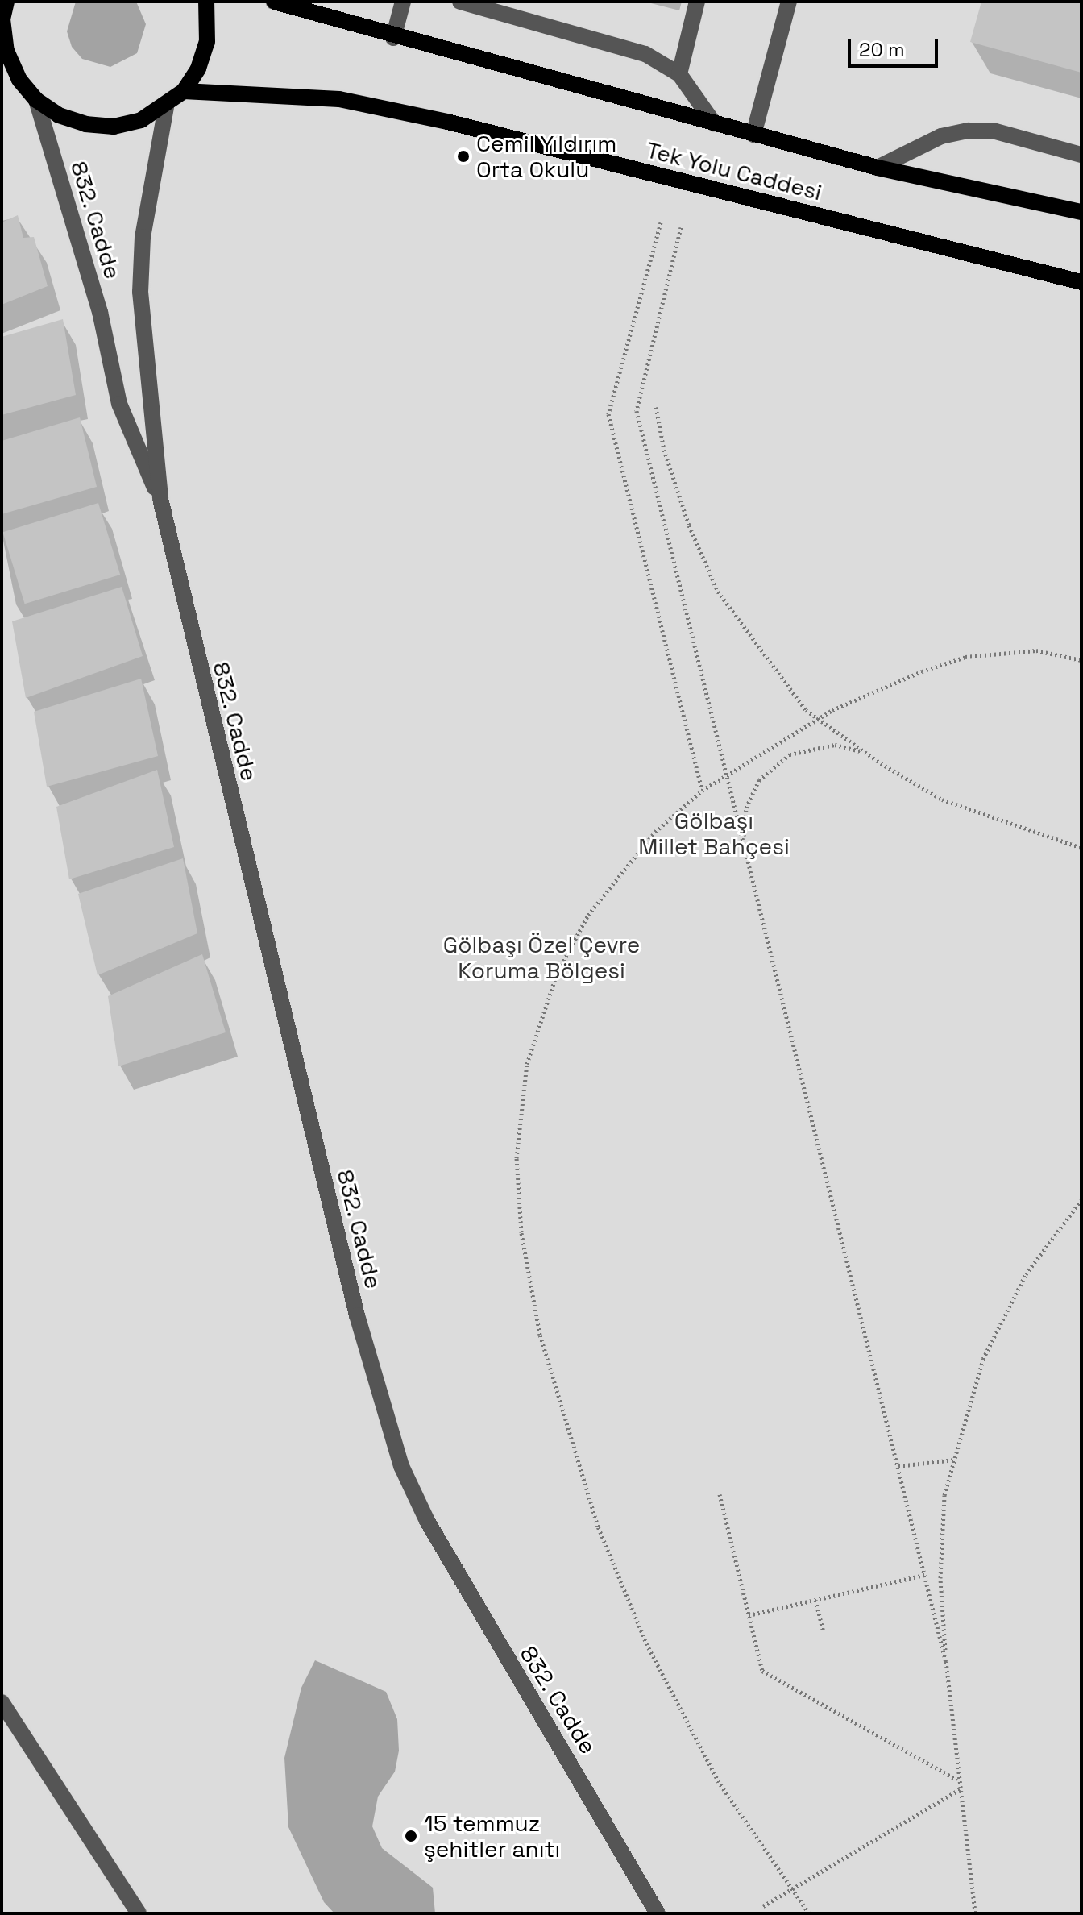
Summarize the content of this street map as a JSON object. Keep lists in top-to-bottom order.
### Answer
{
  "streets": {
    "main road": ["Tek Yolu Caddesi"],
    "street": ["832. Cadde"]
  },
  "parks": ["Gölbaşı Millet Bahçesi", "Gölbaşı Özel Çevre Koruma Bölgesi"],
  "places": ["Cemil Yıldırım Orta Okulu", "15 temmuz şehitler anıtı"],
  "scale_bar": "20 m"
}
